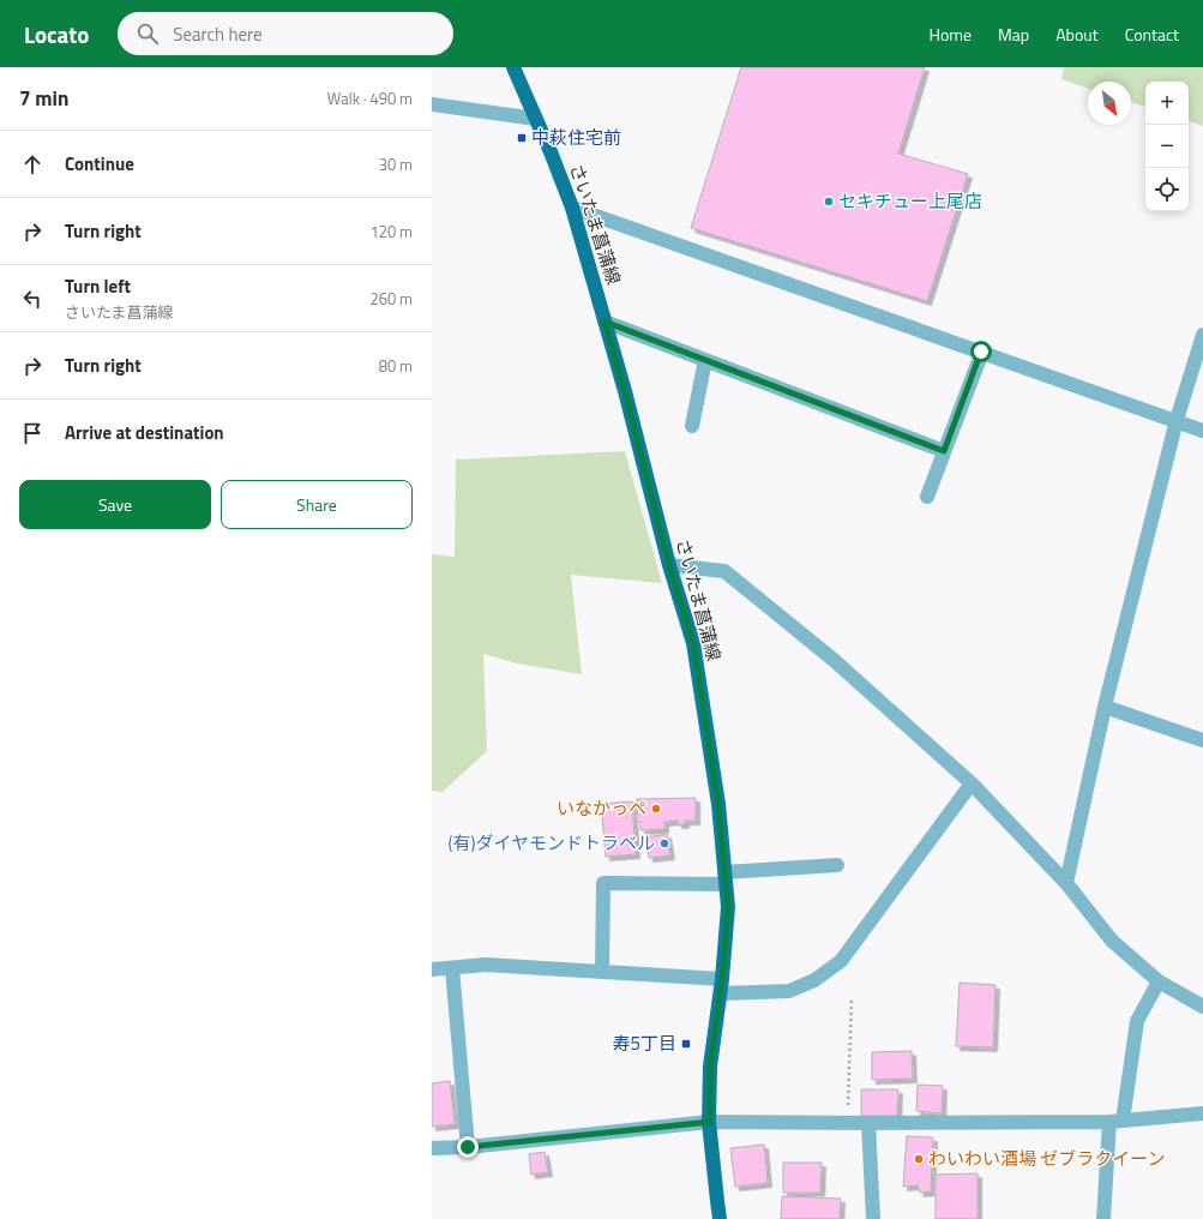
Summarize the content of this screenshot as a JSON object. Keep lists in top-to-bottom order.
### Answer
{
  "streets": {
    "main road": ["さいたま菖蒲線"]
  },
  "places": {
    "transit": ["中萩住宅前", "寿5丁目"],
    "other": [
      "セキチュー上尾店",
      "いなかっぺ",
      "(有)ダイヤモンドトラベル",
      "わいわい酒場 ゼブラクイーン"
    ]
  },
  "north": "bottom right",
  "page": {
    "header": "Locato",
    "search": "Search here",
    "nav": [
      "Home",
      "Map",
      "About",
      "Contact"
    ],
    "heading": ["7 min", "Walk · 490 m"],
    "map_buttons": ["+", "−"],
    "list": [
      ["Continue", "30 m"],
      ["Turn right", "120 m"],
      ["Turn left", "さいたま菖蒲線", "260 m"],
      ["Turn right", "80 m"],
      "Arrive at destination"
    ],
    "buttons": ["Save", "Share"]
  }
}
